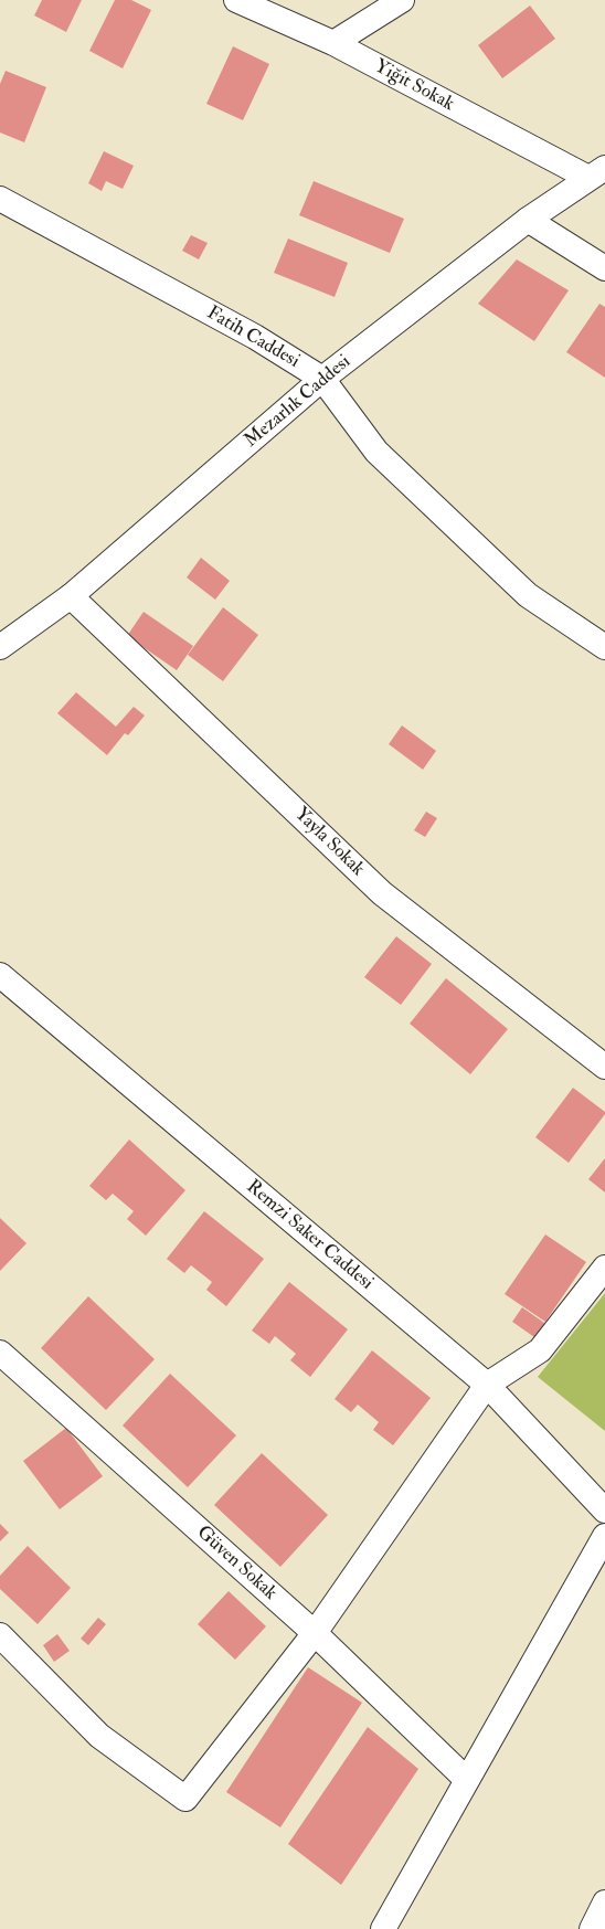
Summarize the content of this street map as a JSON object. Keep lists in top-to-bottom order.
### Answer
{
  "streets": {
    "street": [
      "Yiğit Sokak",
      "Fatih Caddesi",
      "Mezarlık Caddesi",
      "Yayla Sokak",
      "Remzi Saker Caddesi",
      "Güven Sokak"
    ]
  },
  "crossings": [
    ["Yiğit Sokak", "Mezarlık Caddesi"],
    ["Fatih Caddesi", "Mezarlık Caddesi"],
    ["Mezarlık Caddesi", "Yayla Sokak"]
  ]
}
